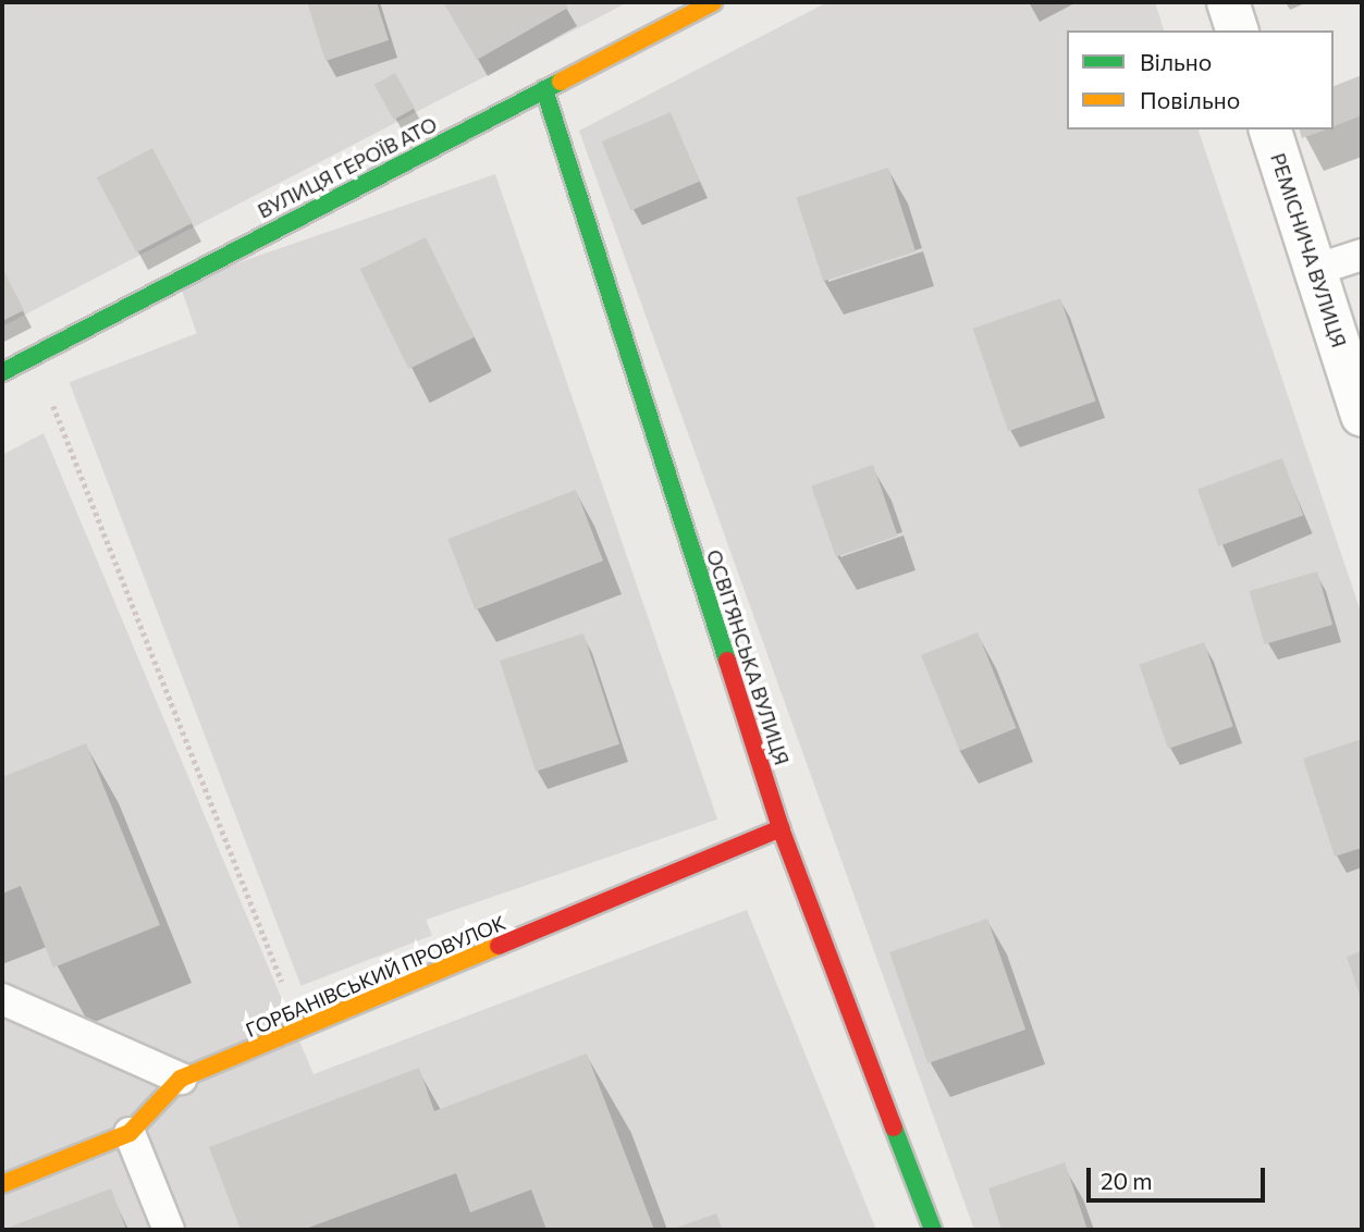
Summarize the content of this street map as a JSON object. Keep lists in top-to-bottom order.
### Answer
{
  "streets": {
    "street": [
      "ВУЛИЦЯ ГЕРОЇВ АТО",
      "РЕМІСНИЧА ВУЛИЦЯ",
      "ОСВІТЯНСЬКА ВУЛИЦЯ",
      "ГОРБАНІВСЬКИЙ ПРОВУЛОК"
    ]
  },
  "crossings": [
    ["ВУЛИЦЯ ГЕРОЇВ АТО", "ОСВІТЯНСЬКА ВУЛИЦЯ"],
    ["ОСВІТЯНСЬКА ВУЛИЦЯ", "ГОРБАНІВСЬКИЙ ПРОВУЛОК"]
  ],
  "legend": ["Вільно", "Повільно"],
  "scale_bar": "20 m"
}
